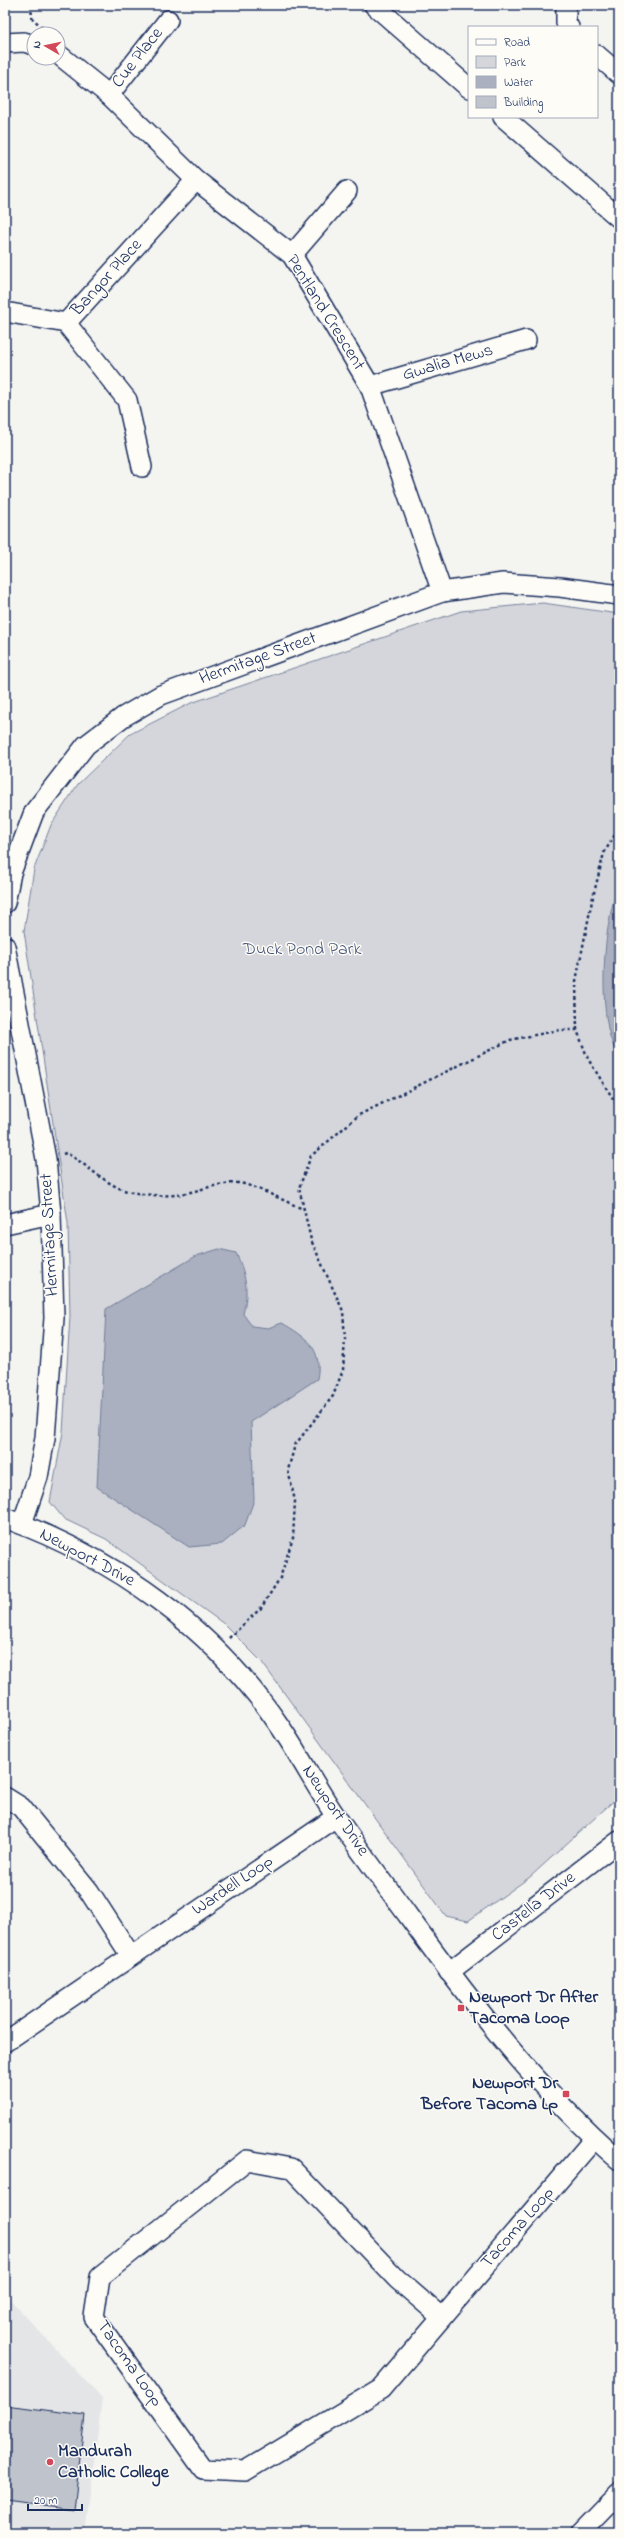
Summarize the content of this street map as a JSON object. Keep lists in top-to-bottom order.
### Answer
{
  "streets": {
    "street": [
      "Cue Place",
      "Bangor Place",
      "Pentland Crescent",
      "Gwalia Mews",
      "Hermitage Street",
      "Newport Drive",
      "Wardell Loop",
      "Castella Drive",
      "Tacoma Loop"
    ]
  },
  "crossings": [
    ["Cue Place", "Pentland Crescent"],
    ["Bangor Place", "Pentland Crescent"],
    ["Pentland Crescent", "Gwalia Mews"],
    ["Pentland Crescent", "Hermitage Street"],
    ["Hermitage Street", "Newport Drive"],
    ["Newport Drive", "Wardell Loop"],
    ["Newport Drive", "Castella Drive"],
    ["Newport Drive", "Tacoma Loop"]
  ],
  "parks": ["Duck Pond Park"],
  "places": {
    "transit": ["Newport Dr After Tacoma Loop", "Newport Dr Before Tacoma Lp"],
    "other": ["Mandurah Catholic College"]
  },
  "legend": [
    "Road",
    "Park",
    "Water",
    "Building"
  ],
  "scale_bar": "20 m",
  "north": "left"
}
